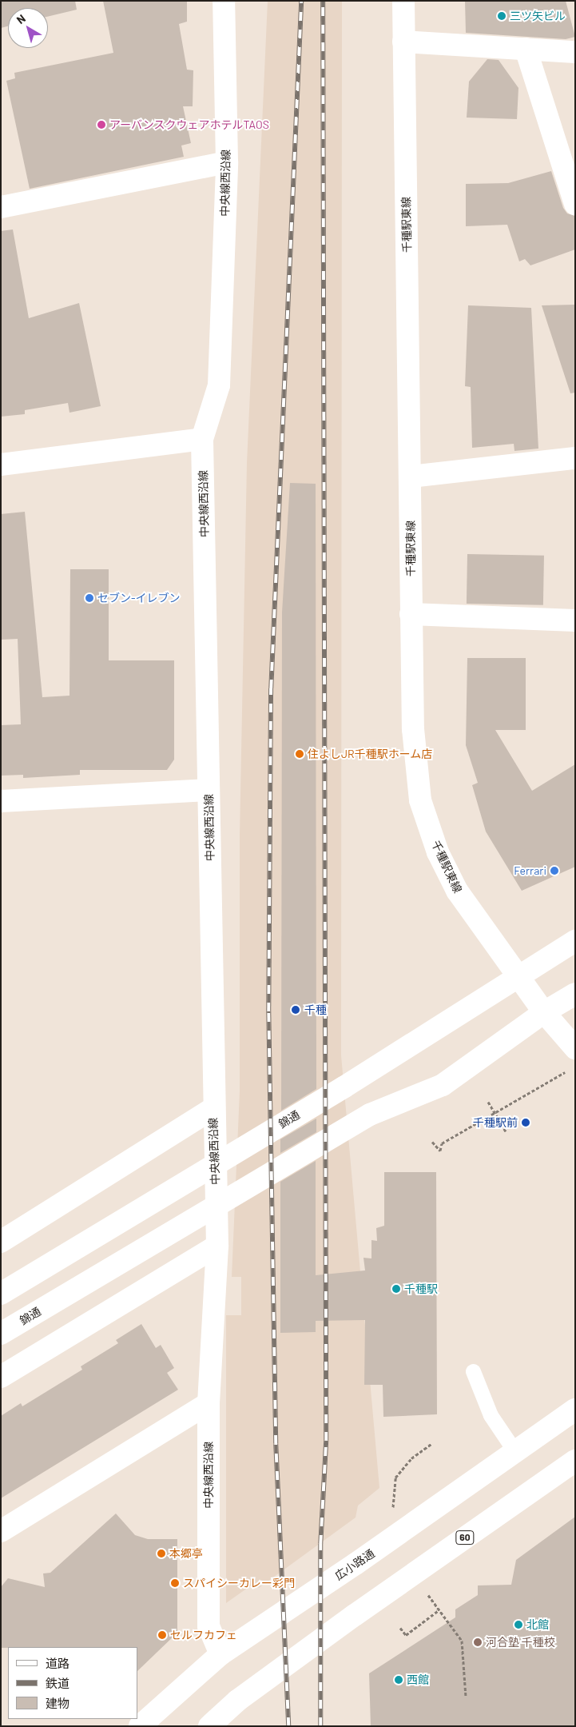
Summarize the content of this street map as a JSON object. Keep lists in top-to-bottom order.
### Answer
{
  "streets": {
    "street": [
      "中央線西沿線",
      "千種駅東線",
      "錦通",
      "60",
      "広小路通"
    ]
  },
  "crossings": [
    ["中央線西沿線", "広小路通"],
    ["千種駅東線", "錦通"]
  ],
  "places": [
    "三ツ矢ビル",
    "アーバンスクウェアホテルTAOS",
    "セブン-イレブン",
    "住よしJR千種駅ホーム店",
    "Ferrari",
    "千種",
    "千種駅前",
    "千種駅",
    "本郷亭",
    "スパイシーカレー彩門",
    "北館",
    "セルフカフェ",
    "河合塾 千種校",
    "西館"
  ],
  "legend": ["道路", "鉄道", "建物"],
  "north": "top left"
}
